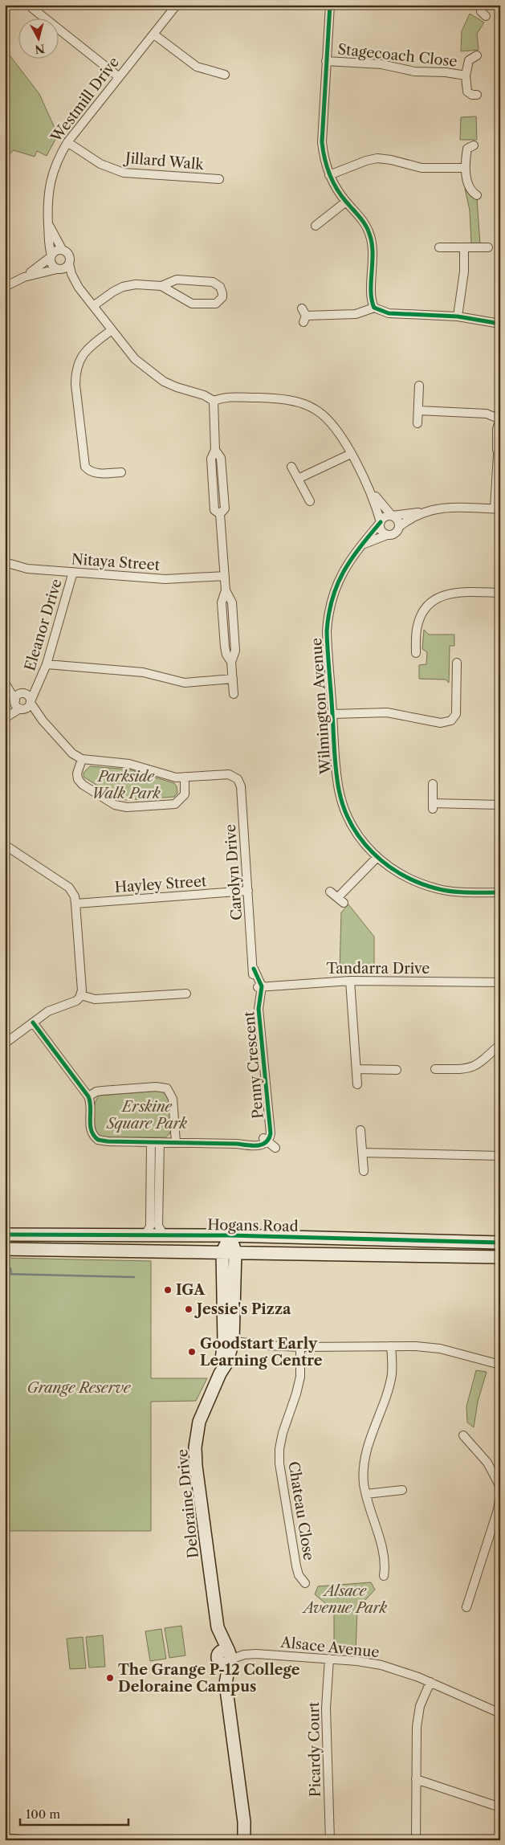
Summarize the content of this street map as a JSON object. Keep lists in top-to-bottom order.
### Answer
{
  "streets": {
    "street": [
      "Stagecoach Close",
      "Westmill Drive",
      "Jillard Walk",
      "Nitaya Street",
      "Eleanor Drive",
      "Wilmington Avenue",
      "Carolyn Drive",
      "Hayley Street",
      "Tandarra Drive",
      "Penny Crescent",
      "Hogans Road",
      "Deloraine Drive",
      "Chateau Close",
      "Alsace Avenue",
      "Picardy Court"
    ]
  },
  "crossings": [
    ["Westmill Drive", "Jillard Walk"],
    ["Nitaya Street", "Eleanor Drive"],
    ["Carolyn Drive", "Hayley Street"],
    ["Carolyn Drive", "Tandarra Drive"],
    ["Carolyn Drive", "Penny Crescent"],
    ["Tandarra Drive", "Penny Crescent"],
    ["Hogans Road", "Deloraine Drive"],
    ["Deloraine Drive", "Alsace Avenue"],
    ["Alsace Avenue", "Picardy Court"]
  ],
  "parks": [
    "Parkside Walk Park",
    "Erskine Square Park",
    "Grange Reserve",
    "Alsace Avenue Park"
  ],
  "places": [
    "IGA",
    "Jessie's Pizza",
    "Goodstart Early Learning Centre",
    "The Grange P-12 College Deloraine Campus"
  ],
  "scale_bar": "100 m",
  "north": "bottom"
}
